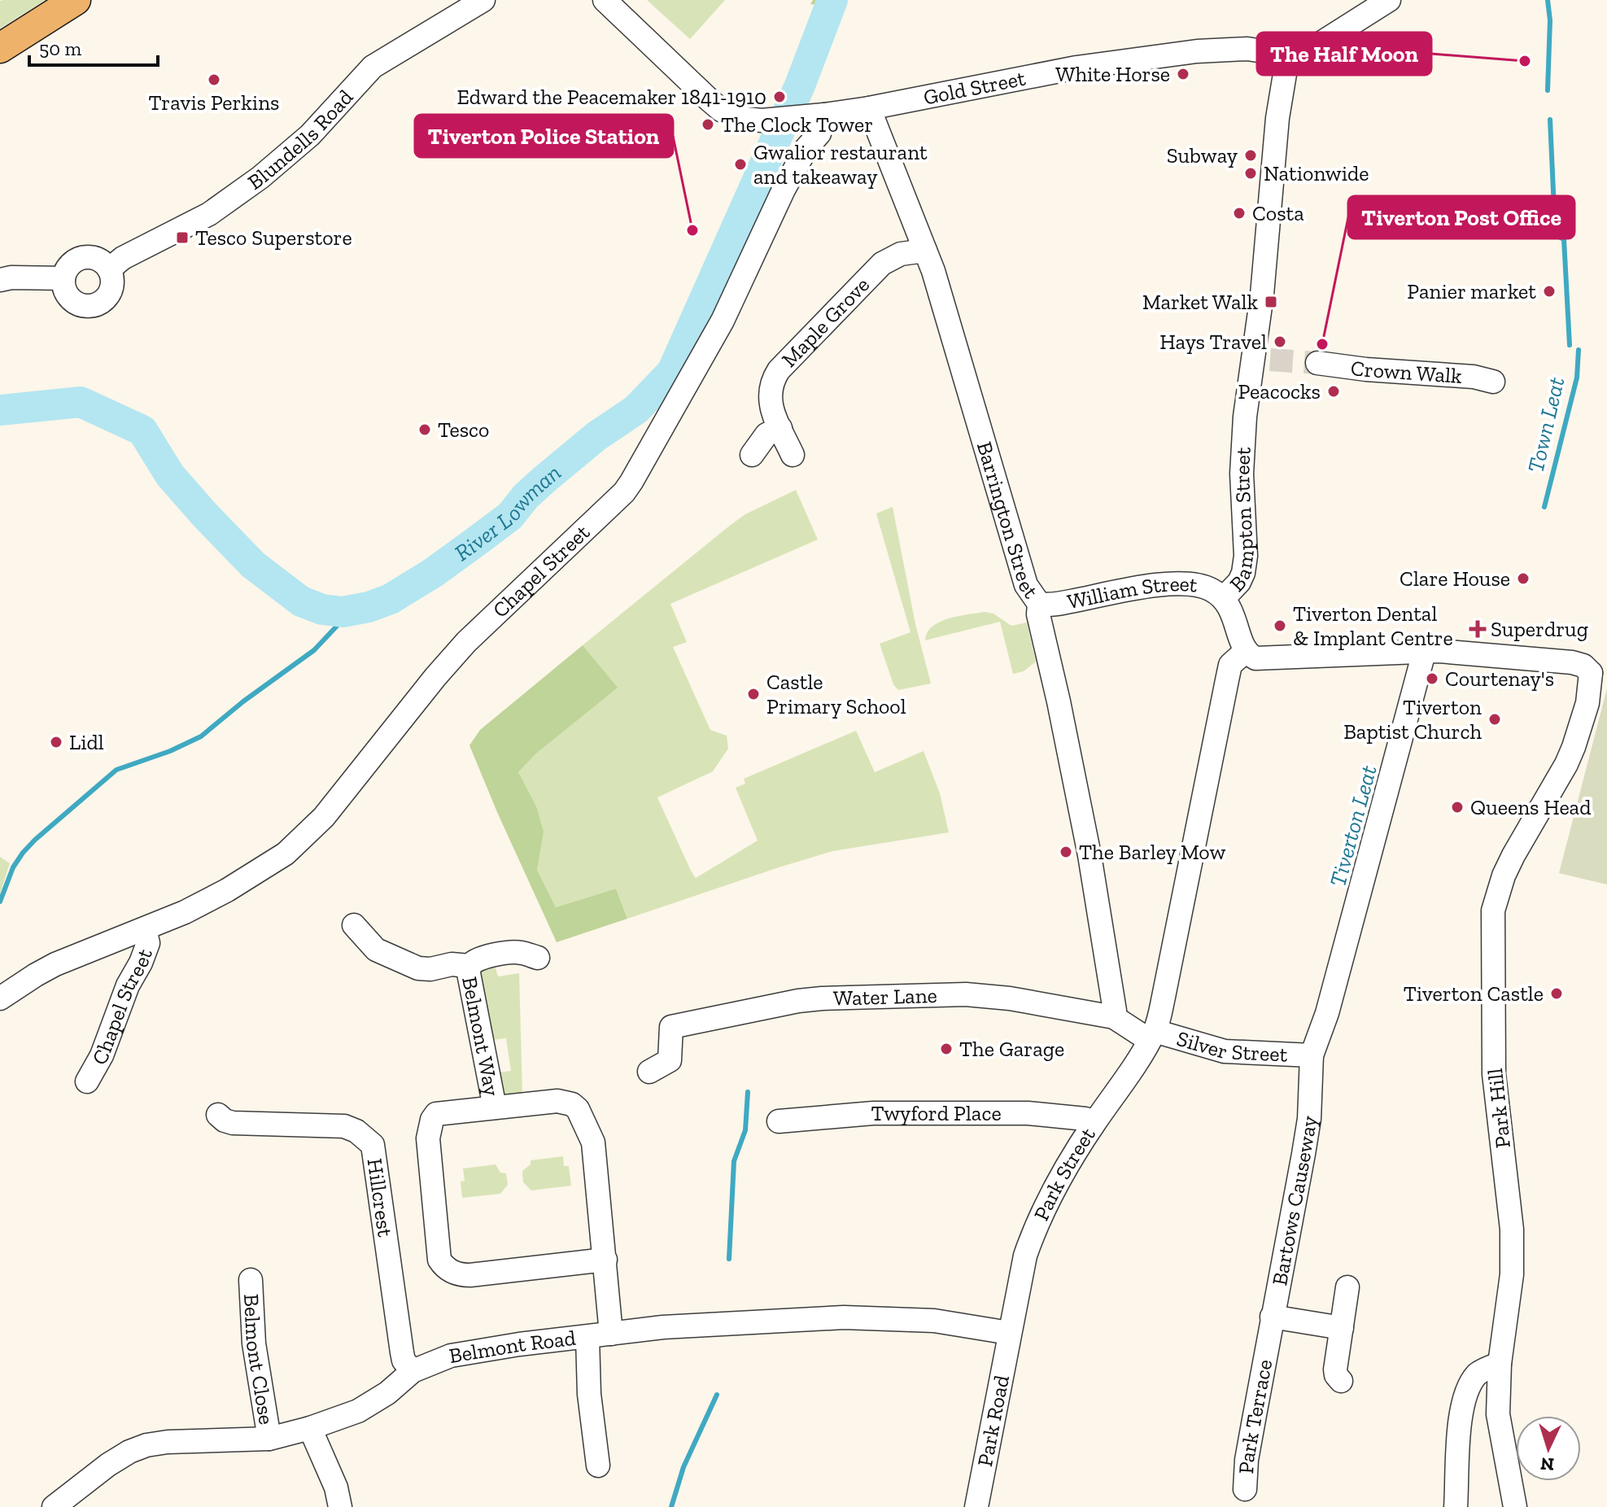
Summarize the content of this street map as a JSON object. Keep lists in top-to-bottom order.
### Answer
{
  "streets": {
    "street": [
      "Gold Street",
      "Blundells Road",
      "Maple Grove",
      "Crown Walk",
      "Bampton Street",
      "Barrington Street",
      "Chapel Street",
      "William Street",
      "Water Lane",
      "Belmont Way",
      "Silver Street",
      "Park Hill",
      "Twyford Place",
      "Park Street",
      "Hillcrest",
      "Bartows Causeway",
      "Belmont Road",
      "Belmont Close",
      "Park Terrace",
      "Park Road"
    ]
  },
  "crossings": [
    ["Gold Street", "Bampton Street"],
    ["Gold Street", "Barrington Street"],
    ["Gold Street", "Chapel Street"],
    ["Maple Grove", "Barrington Street"],
    ["Bampton Street", "William Street"],
    ["Barrington Street", "William Street"],
    ["Barrington Street", "Water Lane"],
    ["Water Lane", "Silver Street"],
    ["Water Lane", "Park Street"],
    ["Silver Street", "Park Street"],
    ["Silver Street", "Bartows Causeway"],
    ["Twyford Place", "Park Street"],
    ["Park Street", "Belmont Road"],
    ["Park Street", "Park Road"],
    ["Hillcrest", "Belmont Road"],
    ["Bartows Causeway", "Park Terrace"],
    ["Belmont Road", "Belmont Close"],
    ["Belmont Road", "Park Road"]
  ],
  "water": ["Town Leat", "River Lowman", "Tiverton Leat"],
  "places": {
    "other": [
      "The Half Moon",
      "White Horse",
      "Travis Perkins",
      "Edward the Peacemaker 1841-1910",
      "The Clock Tower",
      "Subway",
      "Gwalior restaurant and takeaway",
      "Nationwide",
      "Costa",
      "Tiverton Police Station",
      "Panier market",
      "Hays Travel",
      "Tiverton Post Office",
      "Peacocks",
      "Tesco",
      "Clare House",
      "Tiverton Dental & Implant Centre",
      "Courtenay's",
      "Castle Primary School",
      "Tiverton Baptist Church",
      "Lidl",
      "Queens Head",
      "The Barley Mow",
      "Tiverton Castle",
      "The Garage"
    ],
    "transit": ["Tesco Superstore", "Market Walk"],
    "health": ["Superdrug"]
  },
  "scale_bar": "50 m",
  "north": "bottom"
}
